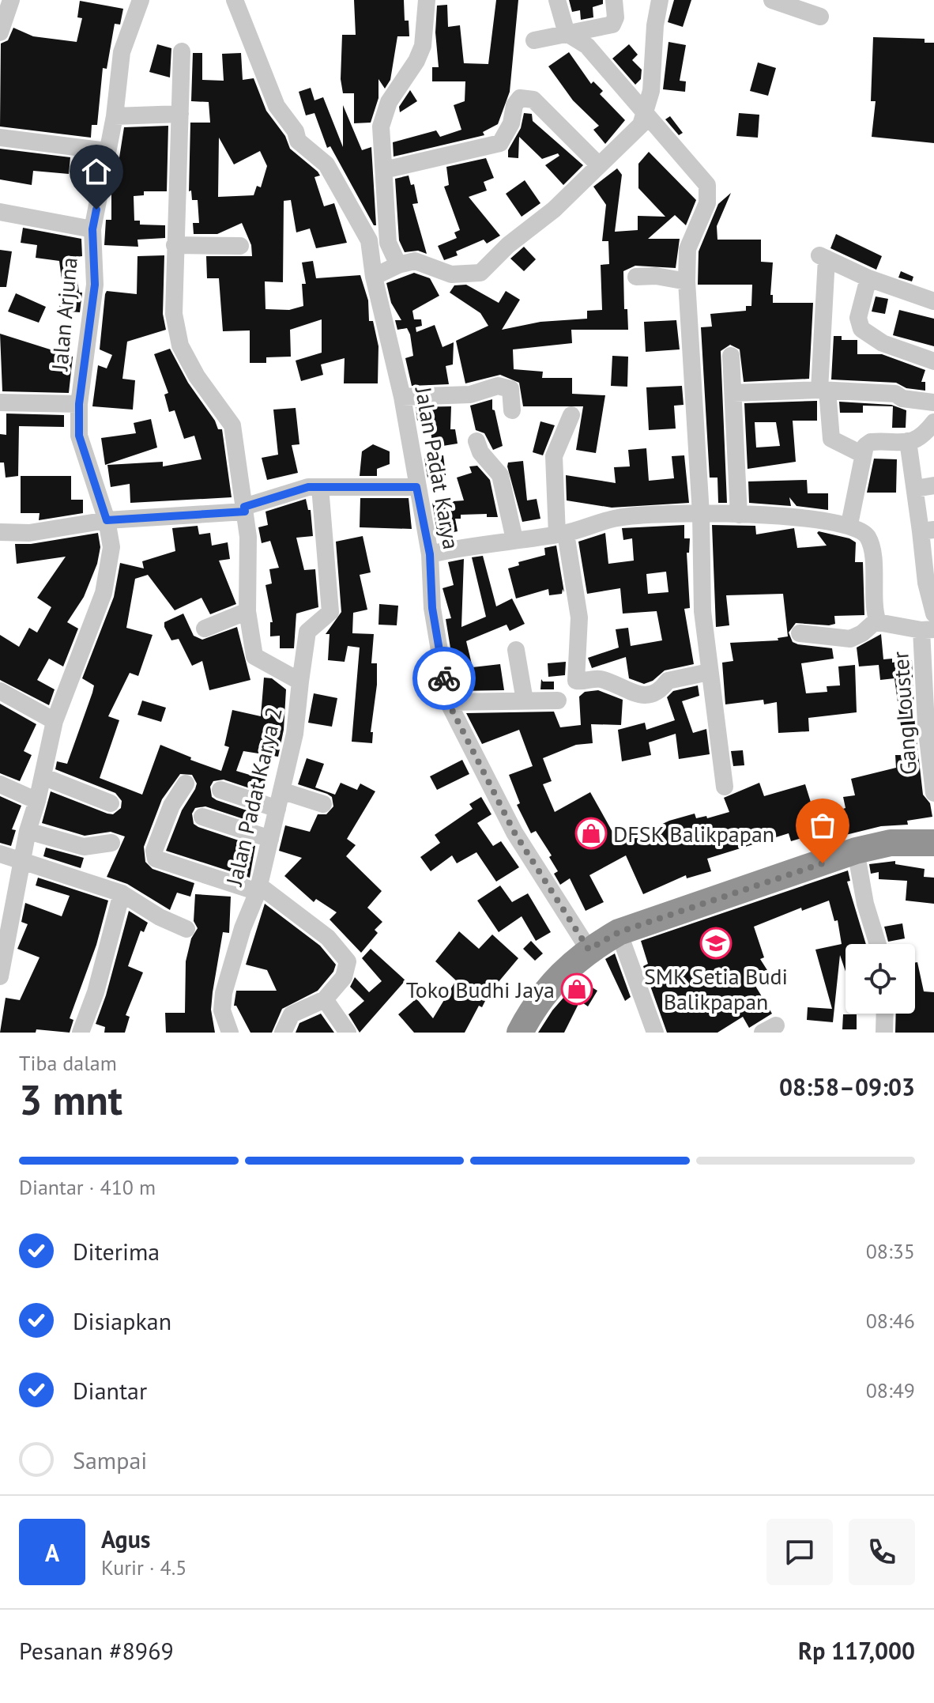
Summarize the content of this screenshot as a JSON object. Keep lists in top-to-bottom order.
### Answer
{
  "streets": {
    "street": [
      "Jalan Arjuna",
      "Jalan Padat Karya",
      "Gang Louster",
      "Jalan Padat Karya 2"
    ]
  },
  "places": {
    "shop": ["DFSK Balikpapan", "Toko Budhi Jaya"],
    "school or university": ["SMK Setia Budi Balikpapan"]
  },
  "page": {
    "heading": ["3 mnt", "Tiba dalam", "08:58–09:03"],
    "panel": [
      "Agus",
      "Kurir · 4.5",
      "Pesanan #8969",
      "Rp 117,000"
    ],
    "bar": "Diantar · 410 m",
    "list": [
      ["Diterima", "08:35"],
      ["Disiapkan", "08:46"],
      ["Diantar", "08:49"],
      "Sampai"
    ],
    "round": "A"
  }
}
